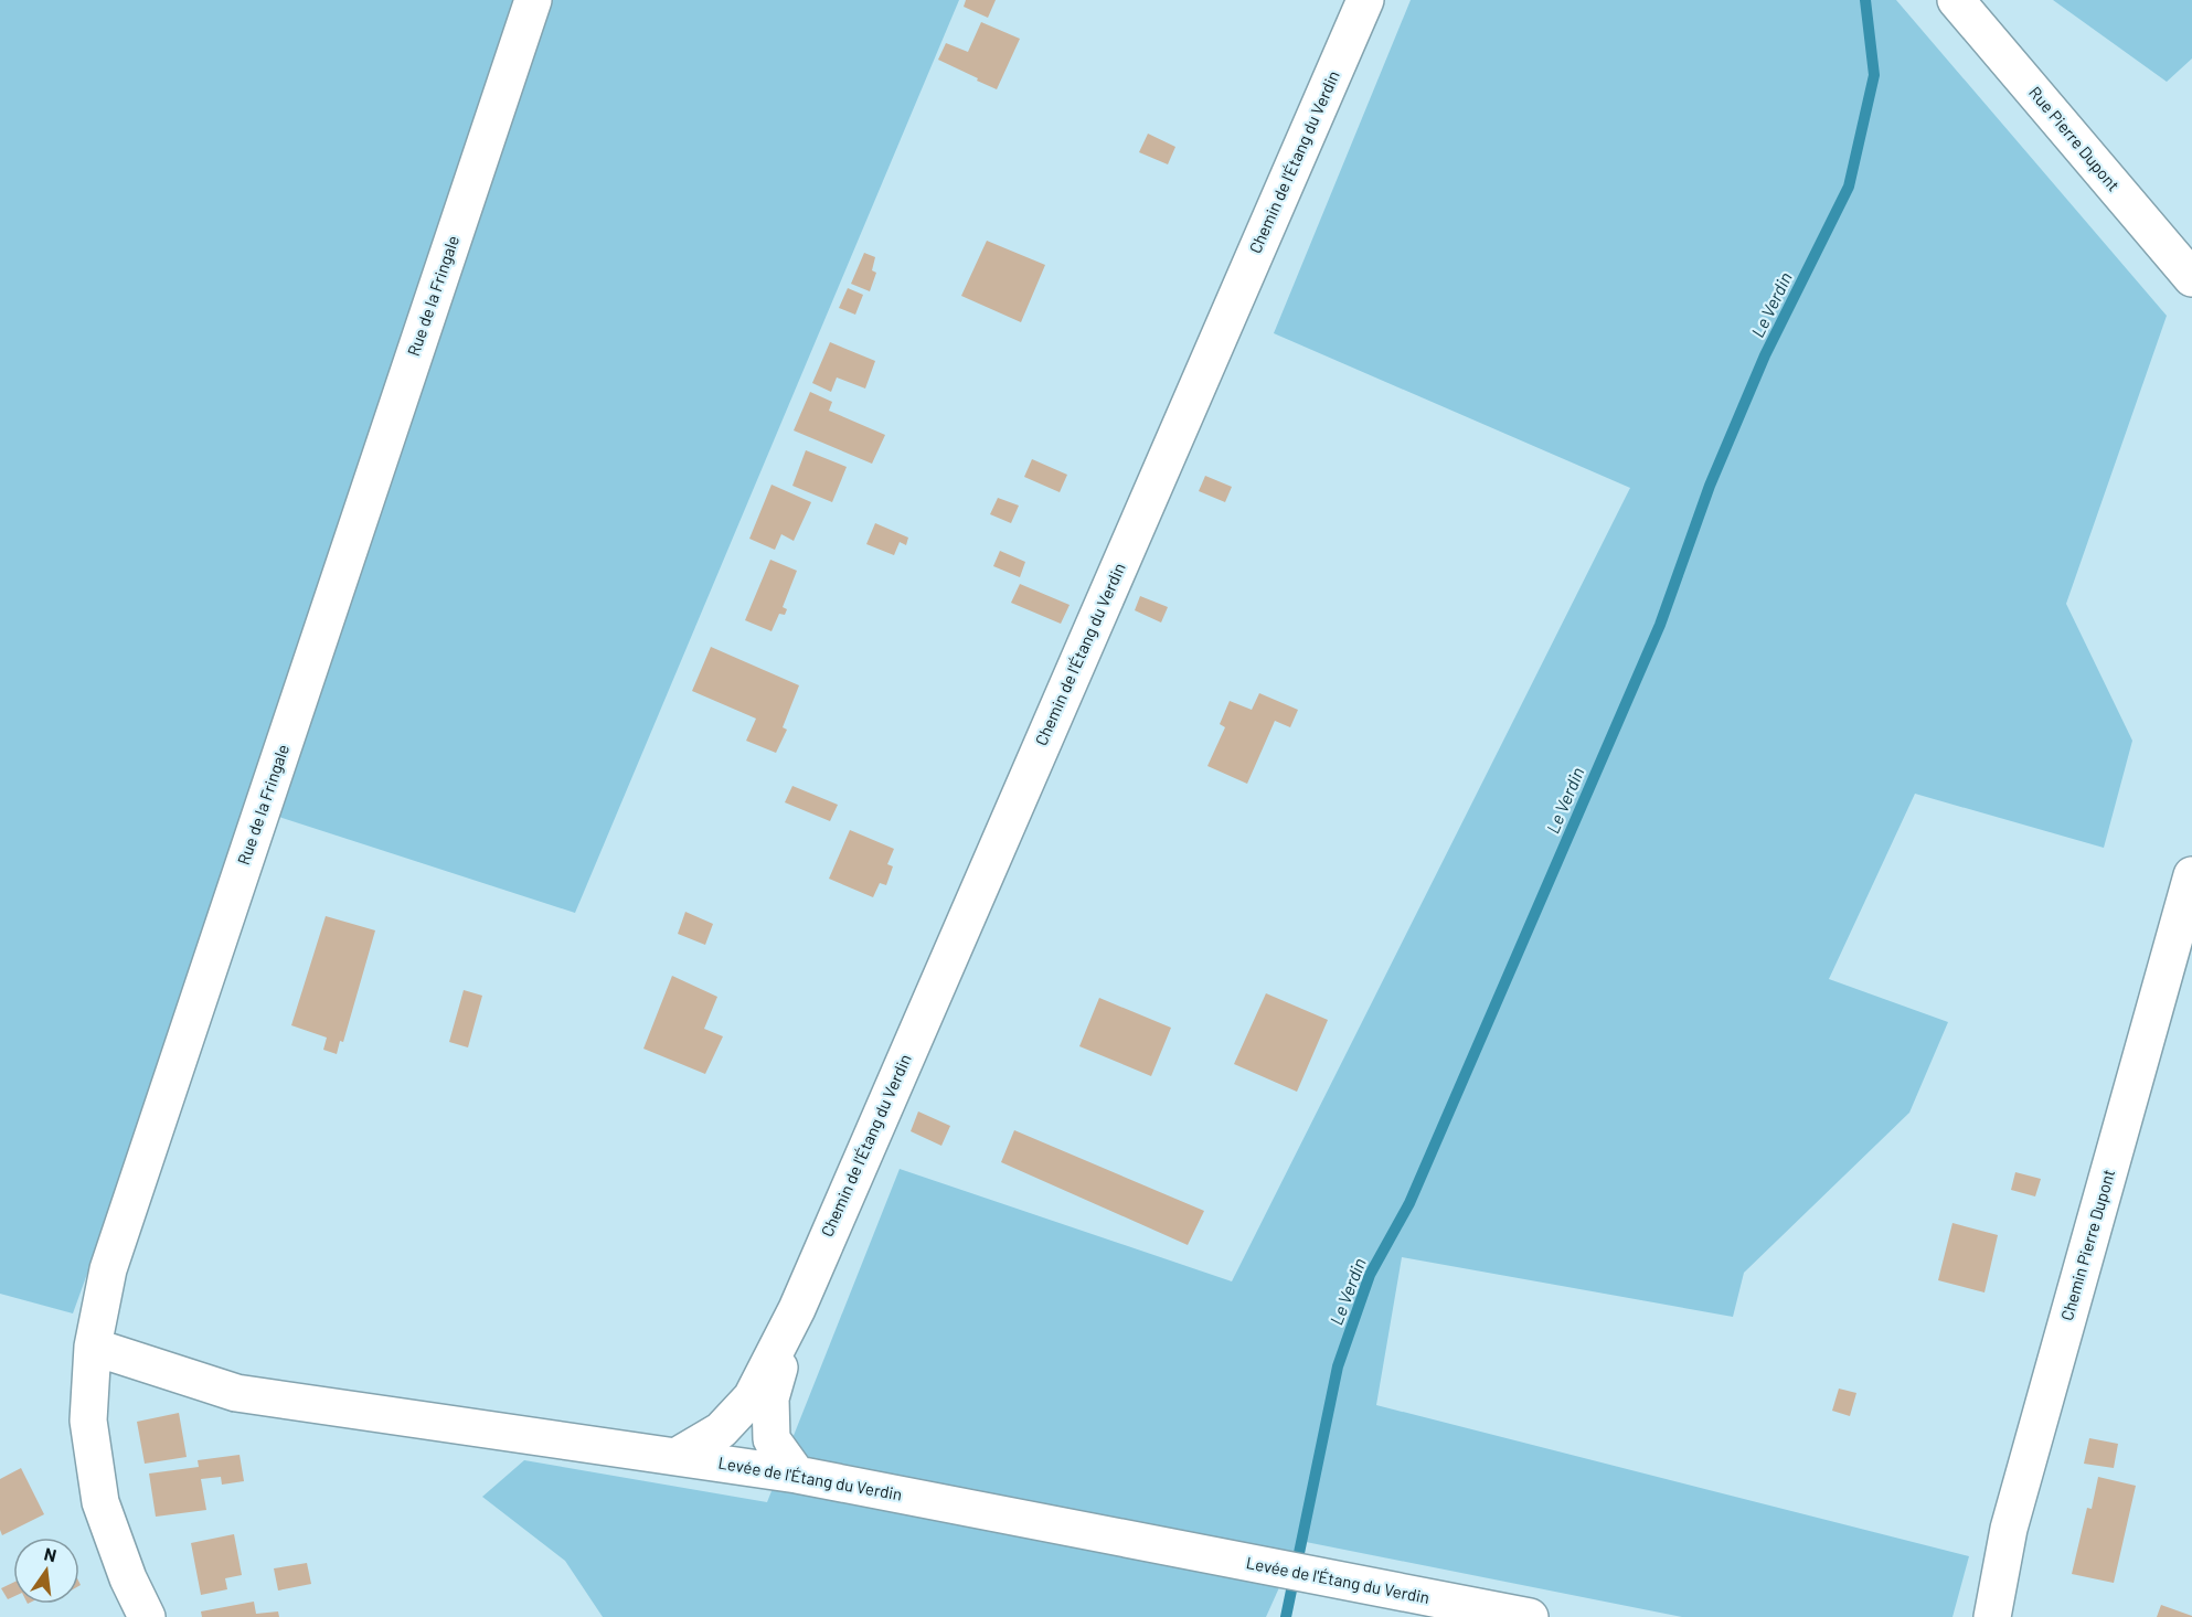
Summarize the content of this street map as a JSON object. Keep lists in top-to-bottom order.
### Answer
{
  "streets": {
    "street": [
      "Rue Pierre Dupont",
      "Chemin de l'Étang du Verdin",
      "Rue de la Fringale",
      "Chemin Pierre Dupont",
      "Levée de l'Étang du Verdin"
    ]
  },
  "crossings": [
    ["Chemin de l'Étang du Verdin", "Levée de l'Étang du Verdin"],
    ["Rue de la Fringale", "Levée de l'Étang du Verdin"]
  ],
  "water": ["Le Verdin"],
  "north": "top"
}
